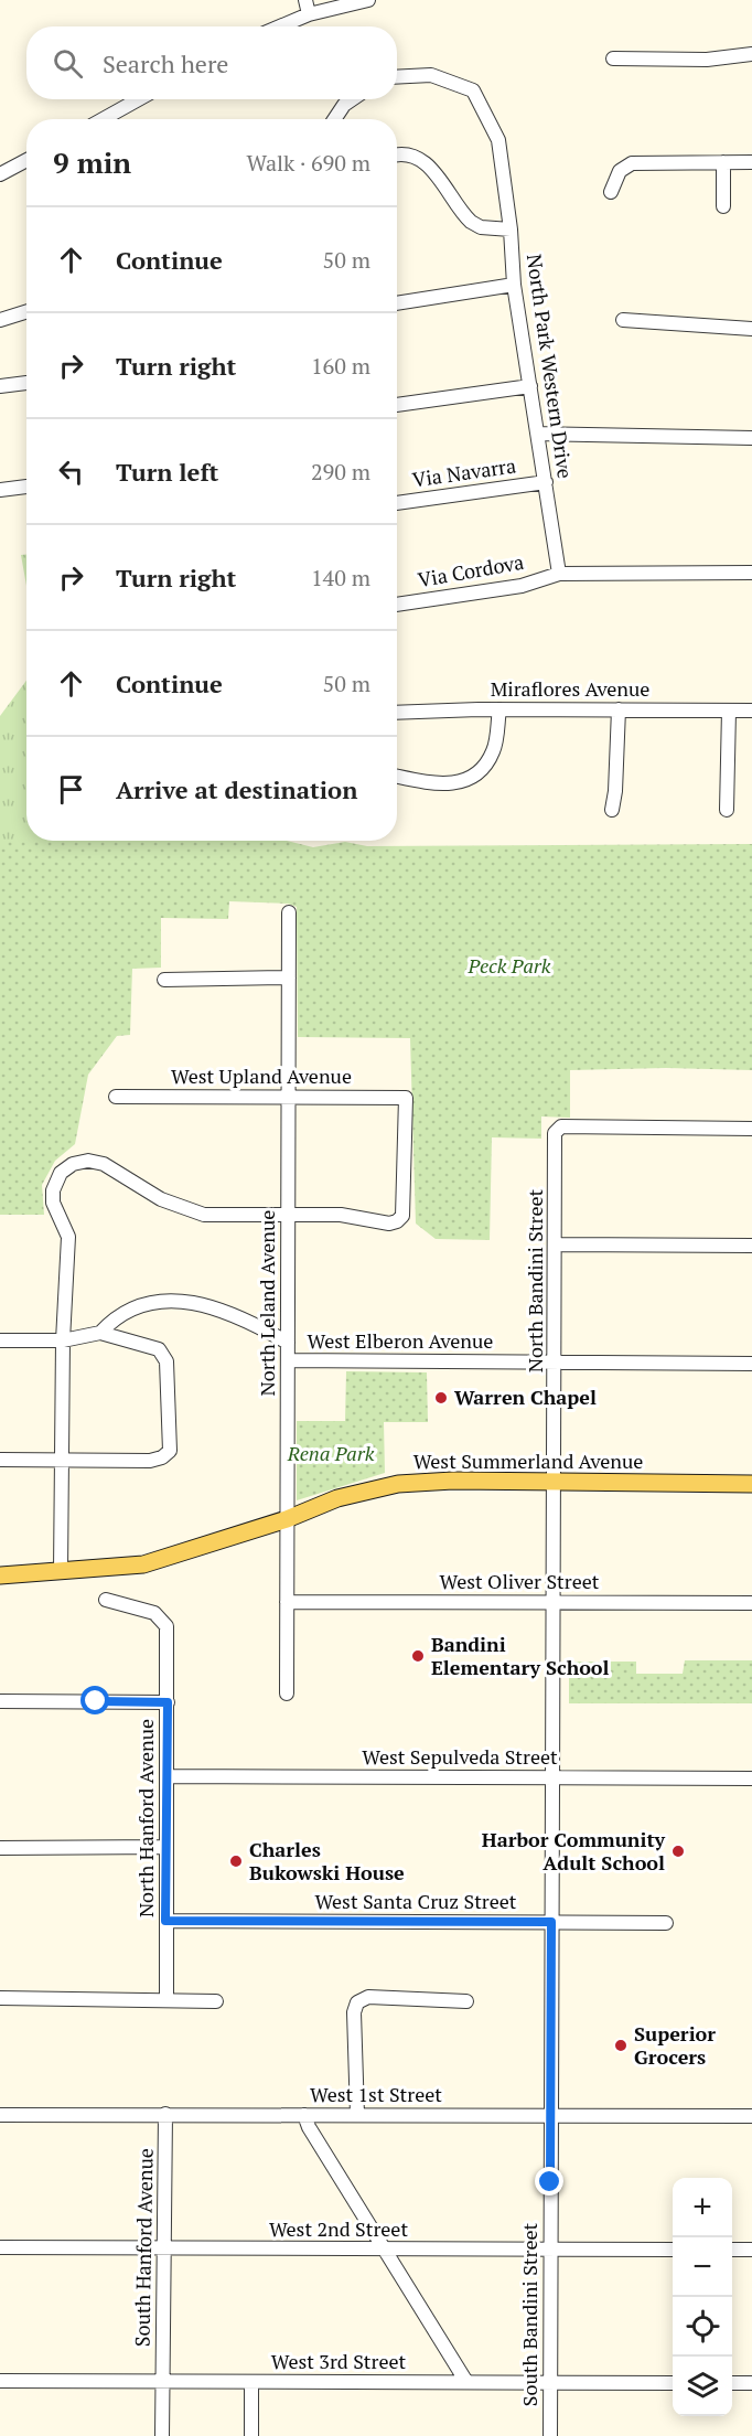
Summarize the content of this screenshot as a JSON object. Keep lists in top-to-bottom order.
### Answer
{
  "streets": {
    "main road": ["West Summerland Avenue"],
    "street": [
      "North Park Western Drive",
      "Via Navarra",
      "Via Cordova",
      "Miraflores Avenue",
      "West Upland Avenue",
      "North Bandini Street",
      "North Leland Avenue",
      "West Elberon Avenue",
      "West Oliver Street",
      "West Sepulveda Street",
      "North Hanford Avenue",
      "West Santa Cruz Street",
      "West 1st Street",
      "West 2nd Street",
      "South Hanford Avenue",
      "South Bandini Street",
      "West 3rd Street"
    ]
  },
  "crossings": [
    ["North Park Western Drive", "Via Navarra"],
    ["North Park Western Drive", "Via Cordova"],
    ["West Upland Avenue", "North Leland Avenue"],
    ["North Bandini Street", "West Elberon Avenue"],
    ["North Bandini Street", "West Summerland Avenue"],
    ["North Bandini Street", "West Oliver Street"],
    ["North Bandini Street", "West Sepulveda Street"],
    ["North Bandini Street", "West Santa Cruz Street"],
    ["North Bandini Street", "West 1st Street"],
    ["North Bandini Street", "South Bandini Street"],
    ["North Leland Avenue", "West Elberon Avenue"],
    ["North Leland Avenue", "West Summerland Avenue"],
    ["North Leland Avenue", "West Oliver Street"],
    ["West Sepulveda Street", "North Hanford Avenue"],
    ["North Hanford Avenue", "West Santa Cruz Street"],
    ["West 1st Street", "South Hanford Avenue"],
    ["West 1st Street", "South Bandini Street"],
    ["West 2nd Street", "South Hanford Avenue"],
    ["West 2nd Street", "South Bandini Street"],
    ["South Hanford Avenue", "West 3rd Street"],
    ["South Bandini Street", "West 3rd Street"]
  ],
  "parks": ["Peck Park", "Rena Park"],
  "places": [
    "Warren Chapel",
    "Bandini Elementary School",
    "Harbor Community Adult School",
    "Charles Bukowski House",
    "Superior Grocers"
  ],
  "page": {
    "search": "Search here",
    "heading": ["9 min", "Walk · 690 m"],
    "list": [
      ["Continue", "50 m"],
      ["Turn right", "160 m"],
      ["Turn left", "290 m"],
      ["Turn right", "140 m"],
      ["Continue", "50 m"],
      "Arrive at destination"
    ],
    "map_buttons": ["+", "−"]
  }
}
